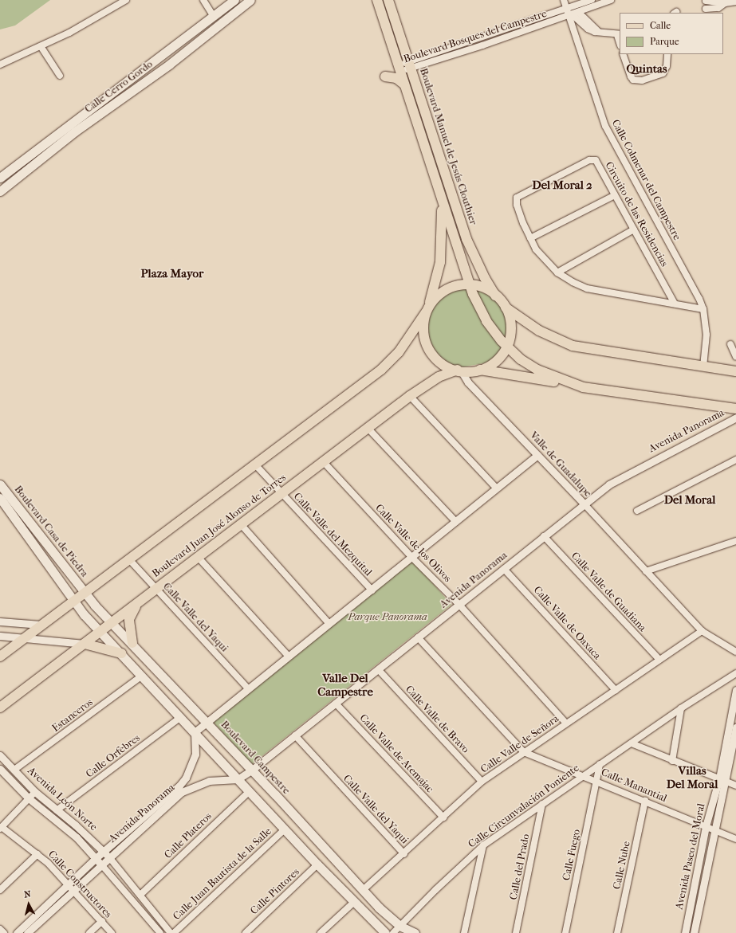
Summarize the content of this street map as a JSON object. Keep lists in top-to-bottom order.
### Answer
{
  "streets": {
    "main road": [
      "Calle Cerro Gordo",
      "Boulevard Manuel de Jesús Clouthier",
      "Boulevard Juan José Alonso de Torres",
      "Boulevard Casa de Piedra",
      "Boulevard Campestre"
    ],
    "street": [
      "Boulevard Bosques del Campestre",
      "Calle Colmenar del Campestre",
      "Circuito de las Residencias",
      "Avenida Panorama",
      "Valle de Guadalupe",
      "Calle Valle del Mezquital",
      "Calle Valle de los Olivos",
      "Calle Valle de Guadiana",
      "Calle Valle del Yaqui",
      "Calle Valle de Oaxaca",
      "Estanceros",
      "Calle Valle de Bravo",
      "Calle Valle de Señora",
      "Calle Valle de Atemajac",
      "Calle Orfebres",
      "Calle Manantial",
      "Avenida León Norte",
      "Calle Circunvalación Poniente",
      "Calle Plateros",
      "Calle Fuego",
      "Avenida Paseo del Moral",
      "Calle Nube",
      "Calle del Prado",
      "Calle Juan Bautista de la Salle",
      "Calle Constructores",
      "Calle Pintores"
    ]
  },
  "crossings": [
    ["Boulevard Bosques del Campestre", "Boulevard Manuel de Jesús Clouthier"],
    ["Boulevard Bosques del Campestre", "Calle Colmenar del Campestre"],
    ["Calle Colmenar del Campestre", "Circuito de las Residencias"],
    ["Avenida Panorama", "Valle de Guadalupe"],
    ["Avenida Panorama", "Calle Valle de los Olivos"],
    ["Avenida Panorama", "Calle Valle de Guadiana"],
    ["Avenida Panorama", "Calle Valle del Yaqui"],
    ["Avenida Panorama", "Calle Valle de Oaxaca"],
    ["Avenida Panorama", "Calle Valle de Bravo"],
    ["Avenida Panorama", "Calle Valle de Atemajac"],
    ["Avenida Panorama", "Boulevard Campestre"],
    ["Avenida Panorama", "Avenida León Norte"],
    ["Avenida Panorama", "Calle Constructores"],
    ["Valle de Guadalupe", "Boulevard Juan José Alonso de Torres"],
    ["Valle de Guadalupe", "Calle Valle de Señora"],
    ["Boulevard Juan José Alonso de Torres", "Calle Valle del Mezquital"],
    ["Boulevard Juan José Alonso de Torres", "Calle Valle de los Olivos"],
    ["Boulevard Juan José Alonso de Torres", "Calle Valle del Yaqui"],
    ["Boulevard Juan José Alonso de Torres", "Boulevard Campestre"],
    ["Boulevard Casa de Piedra", "Boulevard Campestre"],
    ["Calle Valle de los Olivos", "Calle Valle de Señora"],
    ["Calle Valle de Guadiana", "Calle Valle de Señora"],
    ["Calle Valle del Yaqui", "Calle Valle de Señora"],
    ["Calle Valle de Oaxaca", "Calle Valle de Señora"],
    ["Estanceros", "Avenida León Norte"],
    ["Calle Valle de Bravo", "Calle Valle de Señora"],
    ["Calle Valle de Señora", "Calle Valle de Atemajac"],
    ["Calle Valle de Señora", "Boulevard Campestre"],
    ["Calle Valle de Señora", "Calle Manantial"],
    ["Calle Orfebres", "Avenida León Norte"],
    ["Boulevard Campestre", "Calle Circunvalación Poniente"],
    ["Calle Manantial", "Calle Circunvalación Poniente"],
    ["Calle Manantial", "Calle Fuego"],
    ["Calle Manantial", "Avenida Paseo del Moral"],
    ["Calle Manantial", "Calle Nube"],
    ["Avenida León Norte", "Calle Plateros"],
    ["Calle Circunvalación Poniente", "Calle del Prado"]
  ],
  "districts": [
    "Quintas",
    "Del Moral 2",
    "Plaza Mayor",
    "Del Moral",
    "Valle Del Campestre",
    "Villas Del Moral"
  ],
  "parks": ["Parque Panorama"],
  "legend": ["Calle", "Parque"],
  "north": "top"
}
